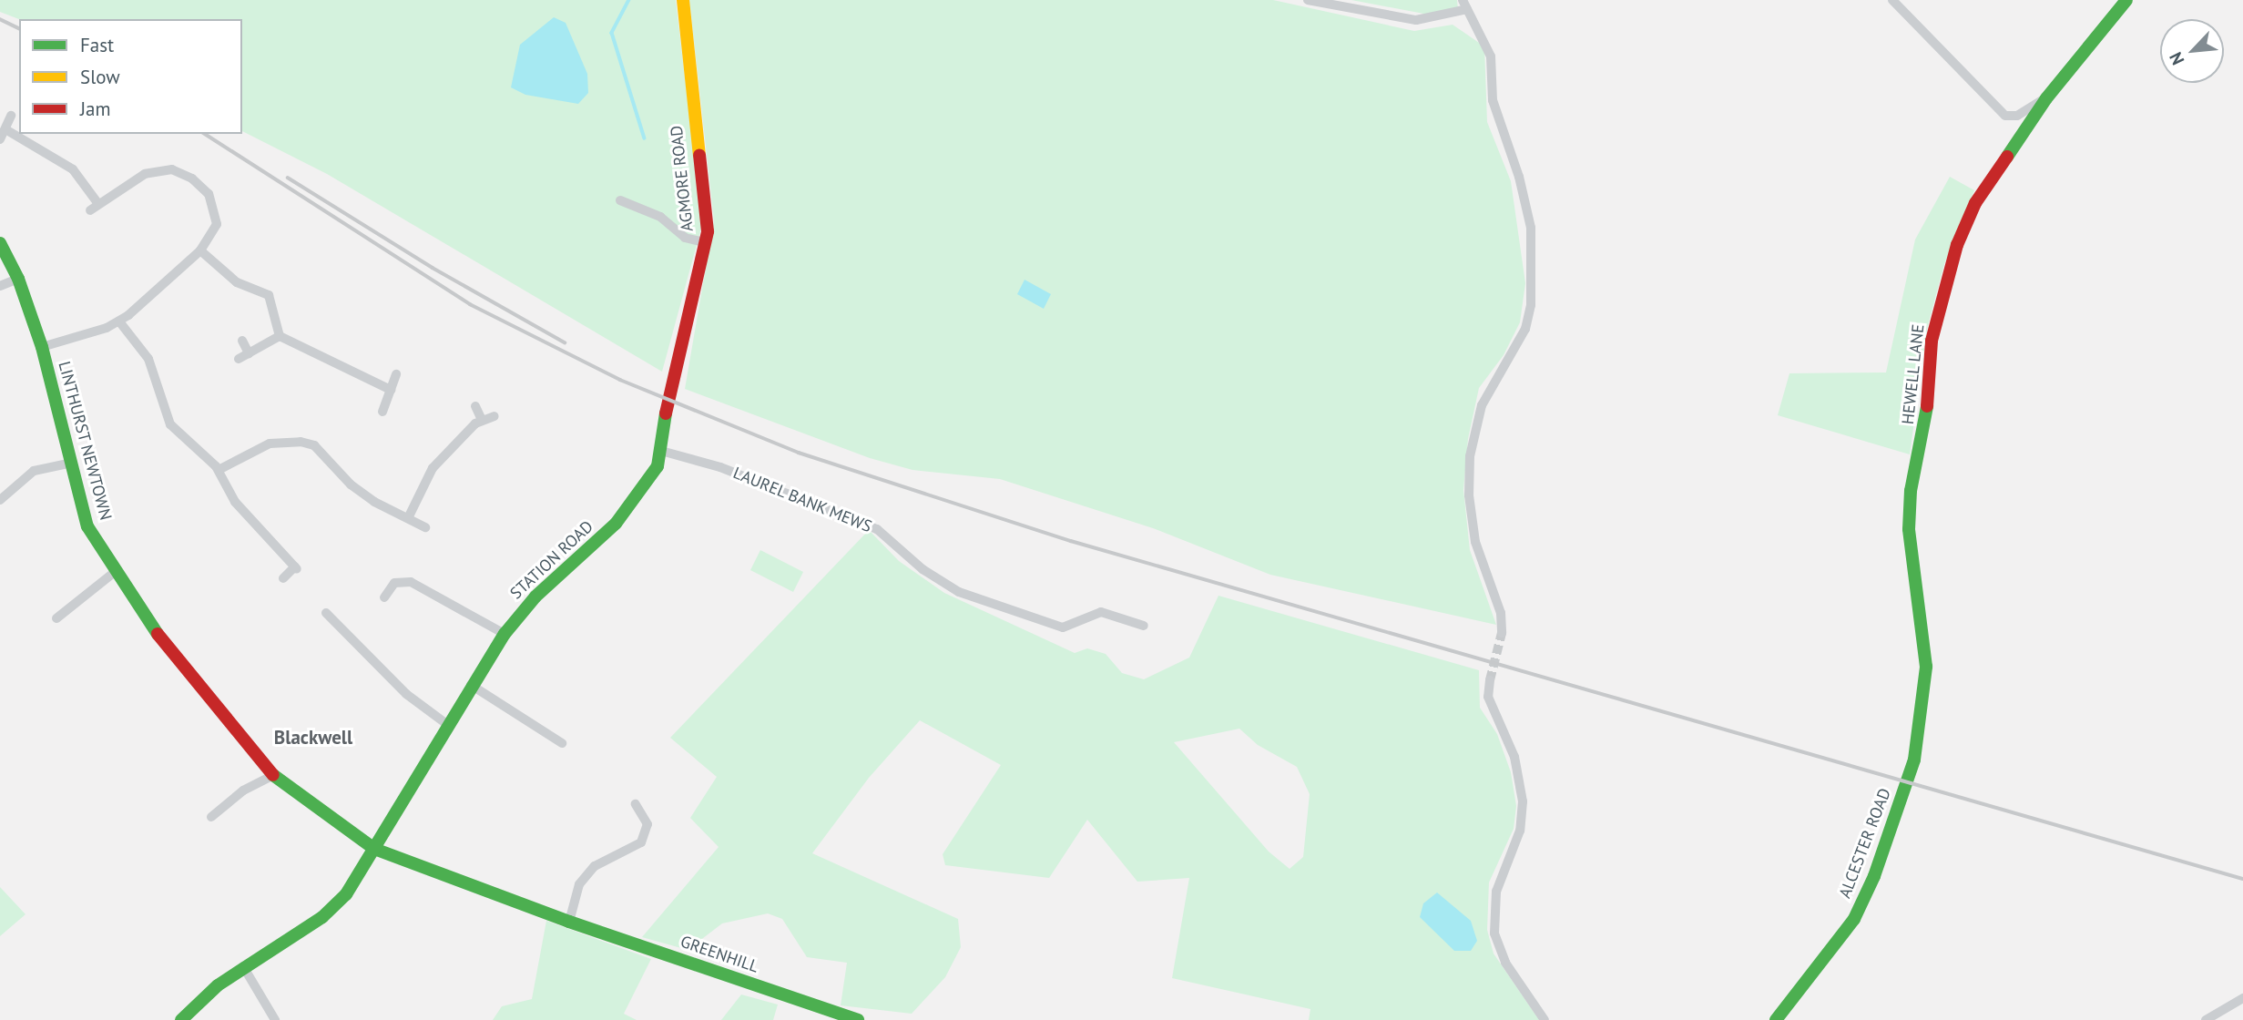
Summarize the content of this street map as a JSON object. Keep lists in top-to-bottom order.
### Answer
{
  "streets": {
    "street": [
      "AGMORE ROAD",
      "HEWELL LANE",
      "LINTHURST NEWTOWN",
      "LAUREL BANK MEWS",
      "STATION ROAD",
      "ALCESTER ROAD",
      "GREENHILL"
    ]
  },
  "crossings": [
    ["AGMORE ROAD", "STATION ROAD"],
    ["HEWELL LANE", "ALCESTER ROAD"],
    ["LINTHURST NEWTOWN", "STATION ROAD"],
    ["LINTHURST NEWTOWN", "GREENHILL"],
    ["LAUREL BANK MEWS", "STATION ROAD"],
    ["STATION ROAD", "GREENHILL"]
  ],
  "districts": ["Blackwell"],
  "legend": ["Fast", "Slow", "Jam"],
  "north": "bottom left"
}
